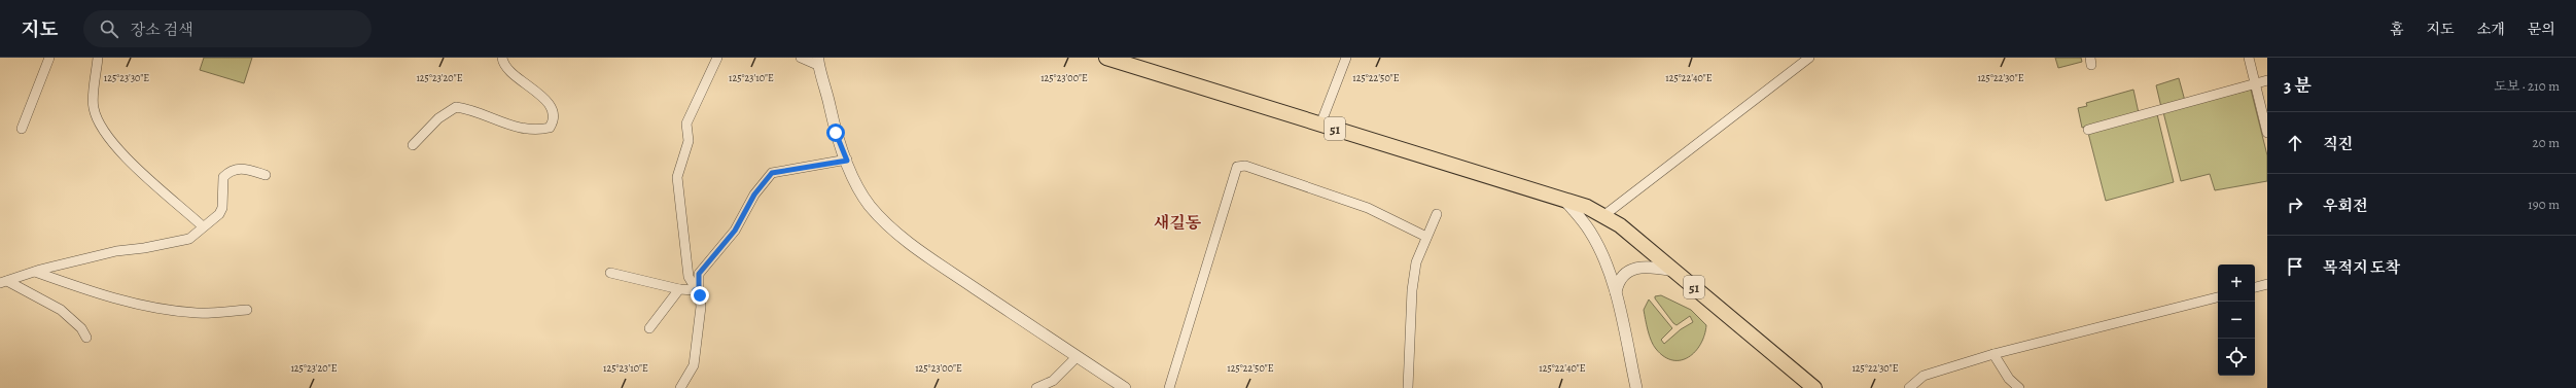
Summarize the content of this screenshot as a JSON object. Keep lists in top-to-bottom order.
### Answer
{
  "streets": {
    "main road": ["51"]
  },
  "districts": ["새길동"],
  "page": {
    "header": "지도",
    "search": "장소 검색",
    "nav": [
      "홈",
      "지도",
      "소개",
      "문의"
    ],
    "heading": ["3 분", "도보 · 210 m"],
    "list": [
      ["직진", "20 m"],
      ["우회전", "190 m"],
      "목적지 도착"
    ],
    "map_buttons": ["+", "−"]
  },
  "coordinates": [
    "125°22'50\"E",
    "125°22'40\"E",
    "125°23'30\"E",
    "125°23'20\"E",
    "125°23'10\"E",
    "125°23'00\"E",
    "125°22'30\"E"
  ]
}
